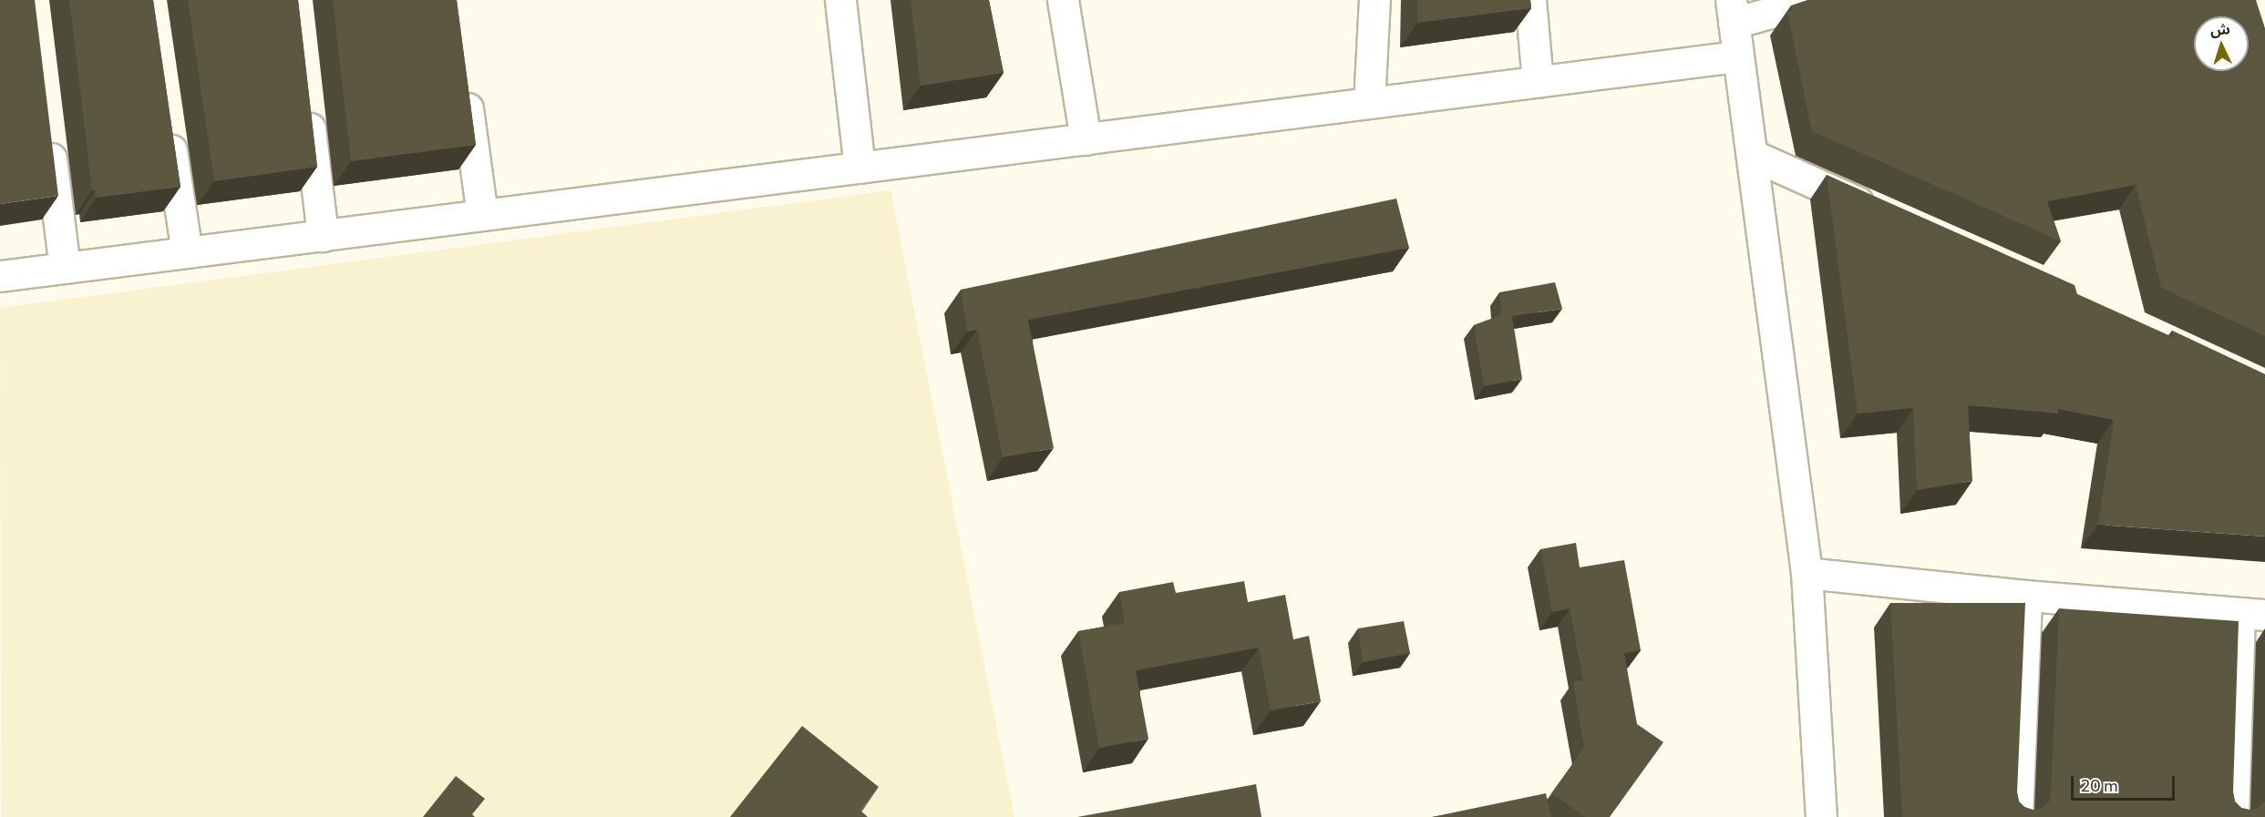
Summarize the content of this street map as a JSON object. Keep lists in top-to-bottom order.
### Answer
{
  "scale_bar": "20 m",
  "north": "top"
}
